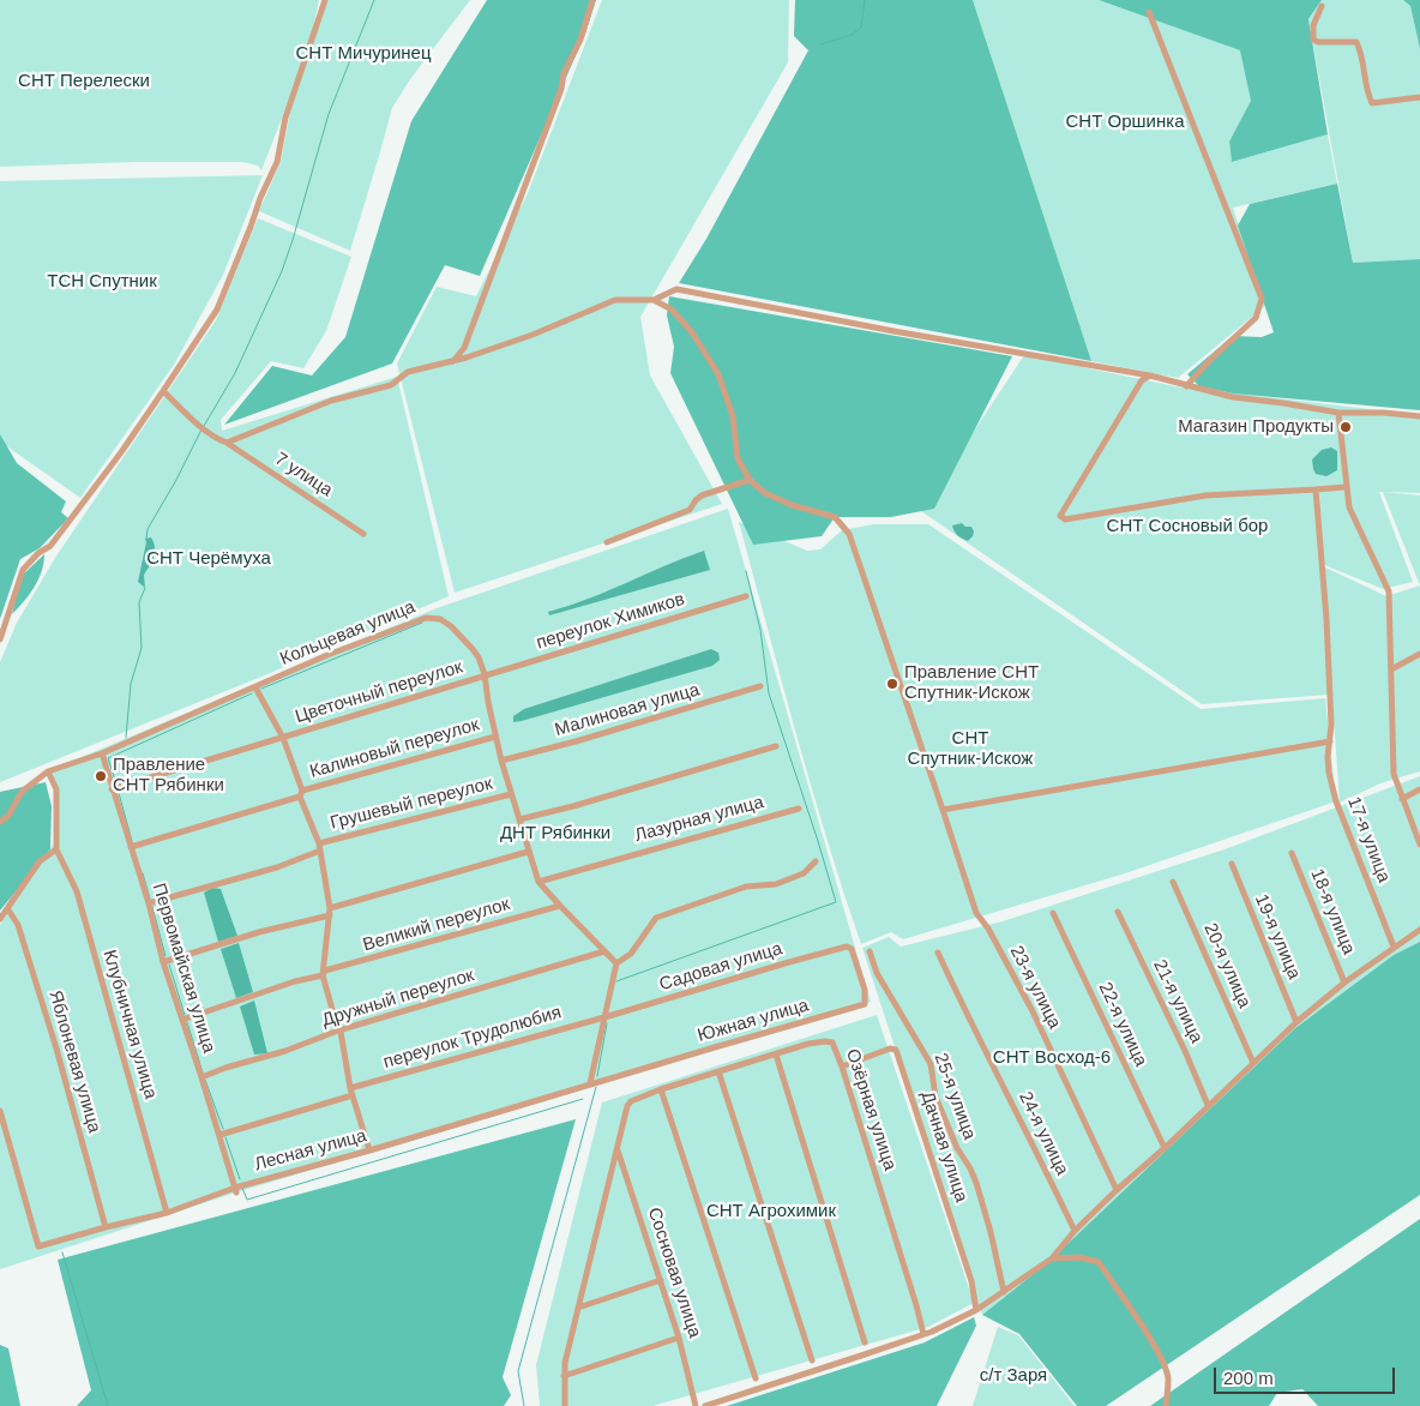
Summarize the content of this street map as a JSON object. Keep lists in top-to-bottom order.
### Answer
{
  "streets": {
    "street": [
      "7 улица",
      "переулок Химиков",
      "Кольцевая улица",
      "Цветочный переулок",
      "Малиновая улица",
      "Калиновый переулок",
      "Грушевый переулок",
      "Лазурная улица",
      "17-я улица",
      "18-я улица",
      "Великий переулок",
      "19-я улица",
      "20-я улица",
      "Садовая улица",
      "Первомайская улица",
      "23-я улица",
      "Дружный переулок",
      "21-я улица",
      "Южная улица",
      "Клубничная улица",
      "22-я улица",
      "переулок Трудолюбия",
      "Яблоневая улица",
      "25-я улица",
      "Озёрная улица",
      "24-я улица",
      "Дачная улица",
      "Лесная улица",
      "Сосновая улица"
    ]
  },
  "crossings": [
    ["переулок Химиков", "Кольцевая улица"],
    ["переулок Химиков", "Цветочный переулок"],
    ["Кольцевая улица", "Цветочный переулок"],
    ["Кольцевая улица", "Малиновая улица"],
    ["Кольцевая улица", "Калиновый переулок"],
    ["Кольцевая улица", "Грушевый переулок"],
    ["Кольцевая улица", "Лазурная улица"],
    ["Кольцевая улица", "Великий переулок"],
    ["Кольцевая улица", "Первомайская улица"],
    ["Кольцевая улица", "Дружный переулок"],
    ["Цветочный переулок", "Первомайская улица"],
    ["Калиновый переулок", "Первомайская улица"],
    ["Грушевый переулок", "Первомайская улица"],
    ["Великий переулок", "Первомайская улица"],
    ["Садовая улица", "Южная улица"],
    ["Садовая улица", "переулок Трудолюбия"],
    ["Первомайская улица", "Дружный переулок"],
    ["Первомайская улица", "переулок Трудолюбия"],
    ["Первомайская улица", "Лесная улица"],
    ["Южная улица", "Лесная улица"],
    ["Клубничная улица", "Лесная улица"],
    ["Яблоневая улица", "Лесная улица"],
    ["Озёрная улица", "Дачная улица"],
    ["Озёрная улица", "Сосновая улица"]
  ],
  "parks": [
    "СНТ Мичуринец",
    "СНТ Перелески",
    "СНТ Оршинка",
    "ТСН Спутник",
    "СНТ Сосновый бор",
    "СНТ Черёмуха",
    "СНТ Спутник-Искож",
    "ДНТ Рябинки",
    "СНТ Восход-6",
    "СНТ Агрохимик",
    "с/т Заря"
  ],
  "places": ["Магазин Продукты", "Правление СНТ Спутник-Искож", "Правление СНТ Рябинки"],
  "scale_bar": "200 m"
}
